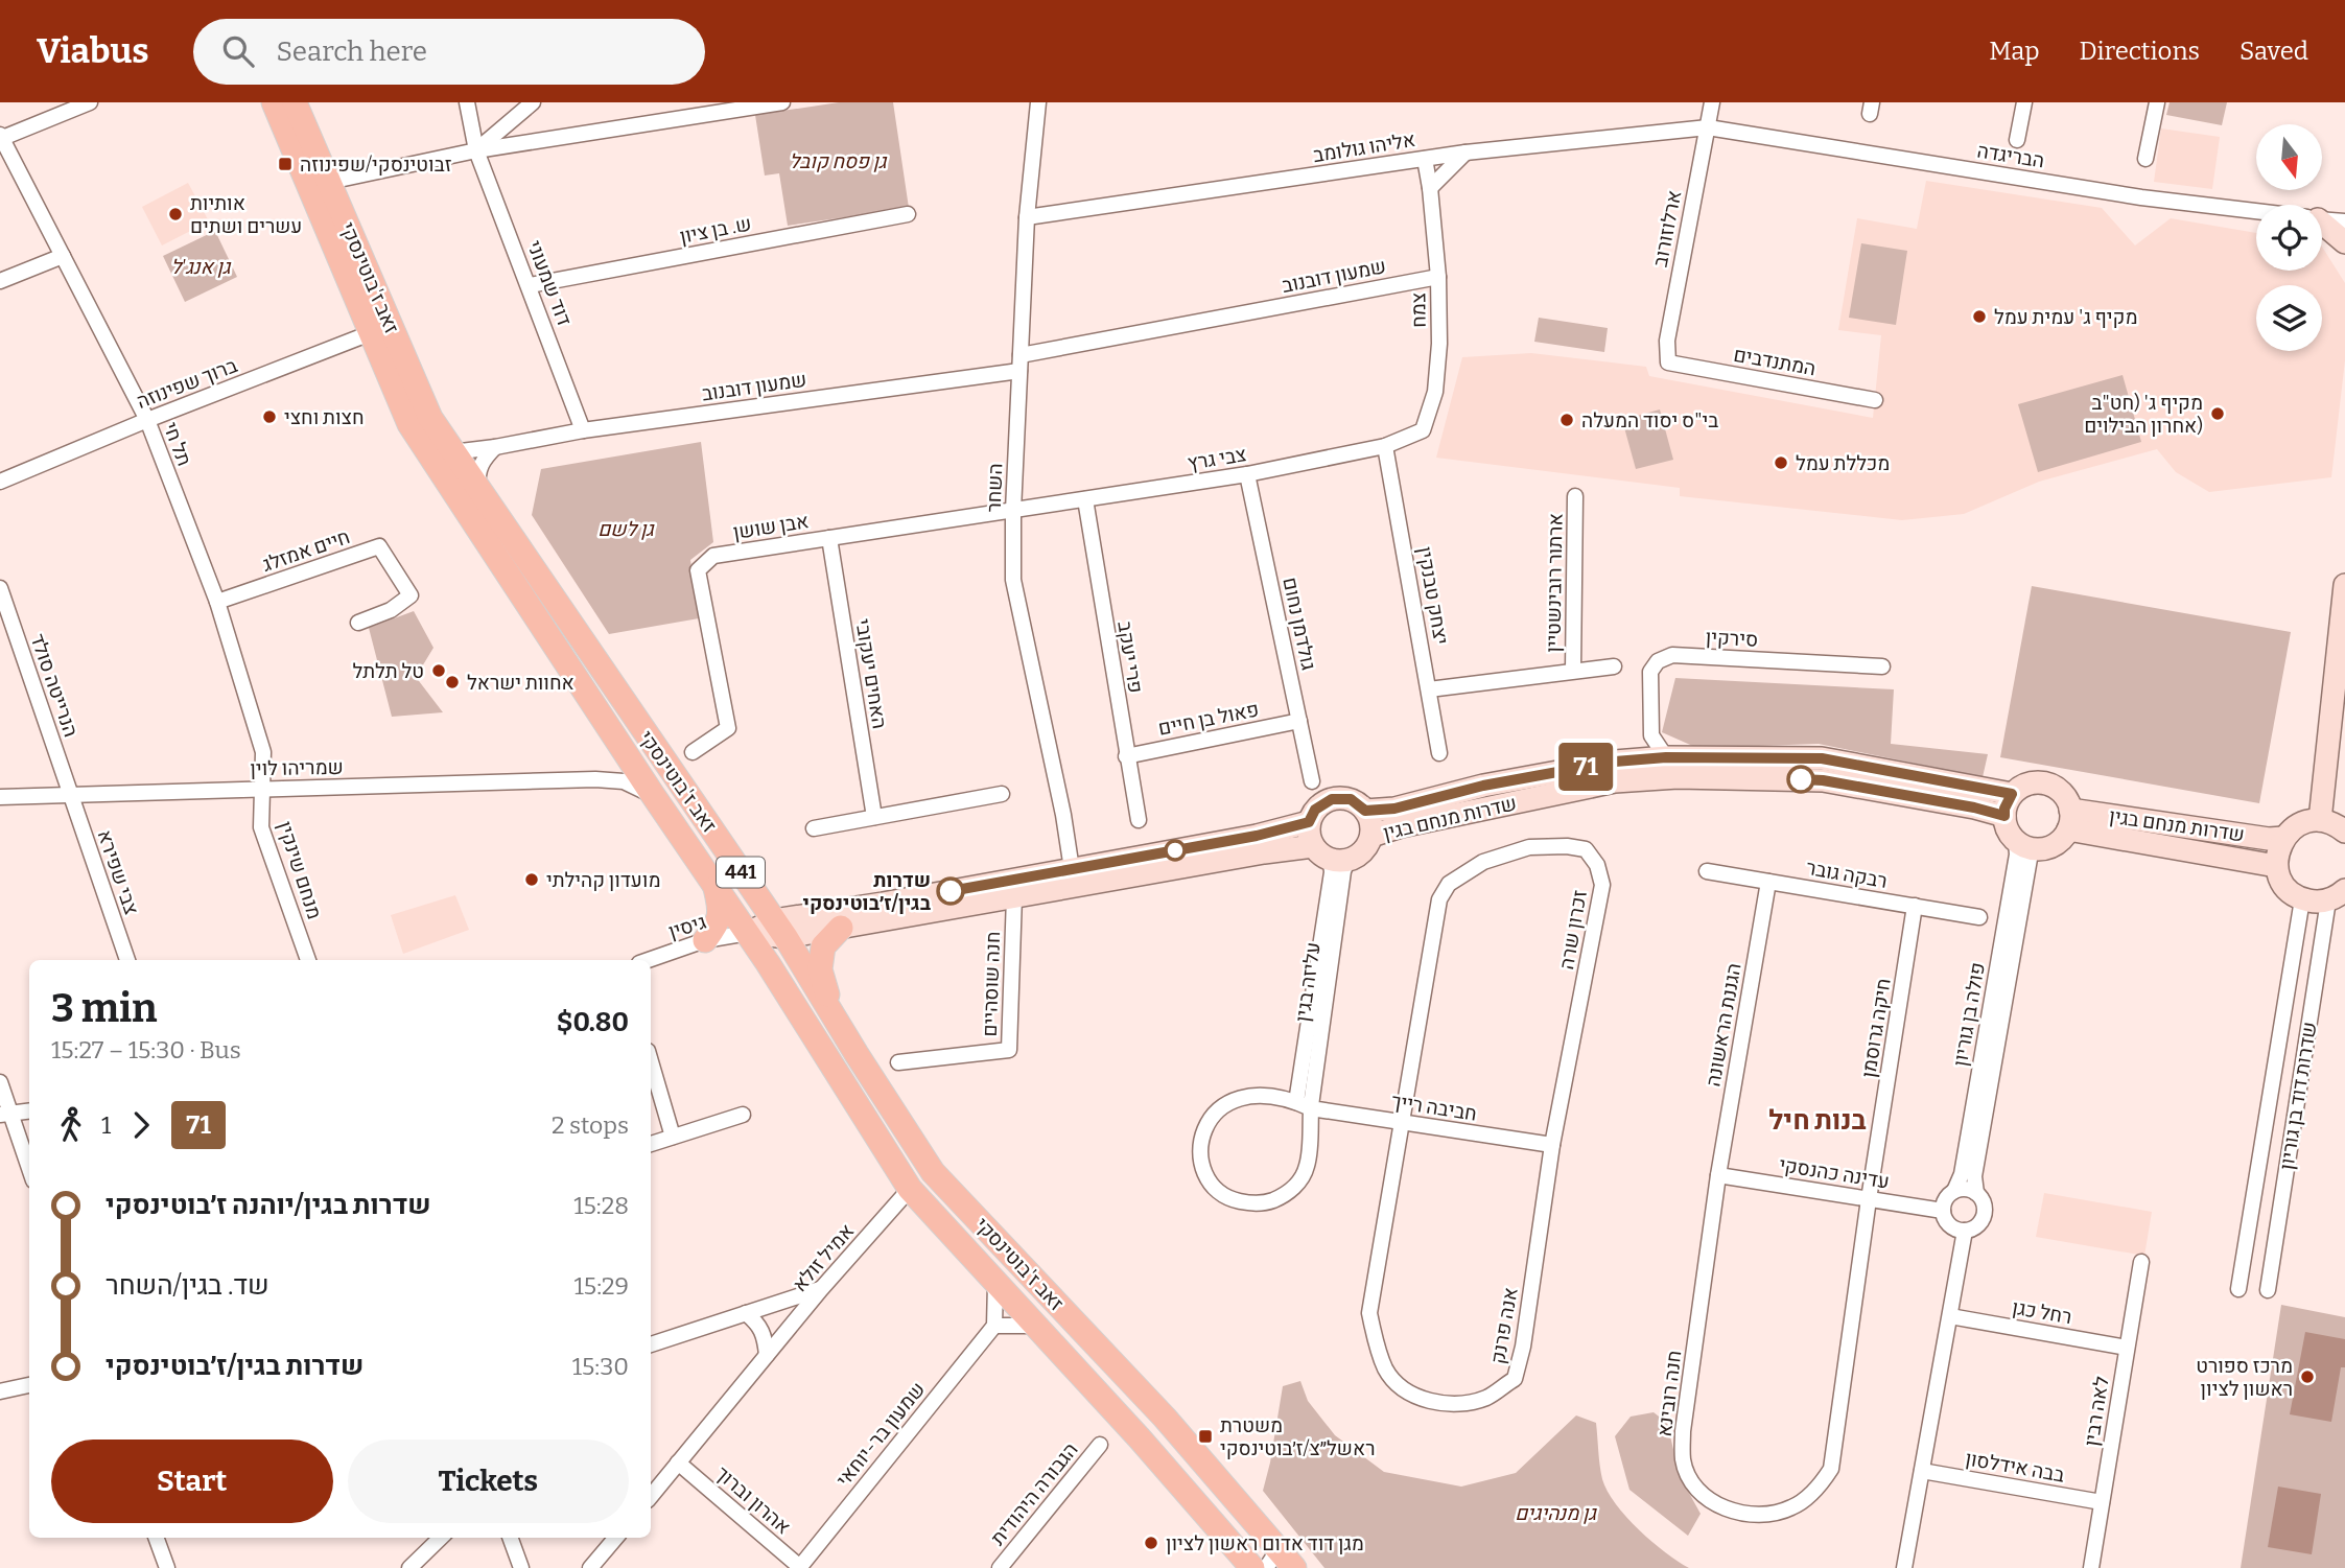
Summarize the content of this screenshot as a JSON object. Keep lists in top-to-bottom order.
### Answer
{
  "streets": {
    "main road": ["זאב ז'בוטינסקי", "441"],
    "street": [
      "אליהו גולומב",
      "הבריגדה",
      "ארלוזורוב",
      "ש. בן ציון",
      "שמעון דובנוב",
      "דוד שמעוני",
      "צמח",
      "המתנדבים",
      "ברוך שפינוזה",
      "תל חי",
      "צבי גרץ",
      "השחר",
      "אבן שושן",
      "חיים אמזלג",
      "ארתור רובינשטיין",
      "יצחק טבנקין",
      "גולדמן נחום",
      "סירקין",
      "פרי יעקב",
      "האחים יעקובי",
      "הנרייטה סולד",
      "פאול בן חיים",
      "שמריהו לוין",
      "שדרות מנחם בגין",
      "מנחם שינקין",
      "צבי שפירא",
      "רבקה גובר",
      "גיסין",
      "זכרון שרה",
      "עליזה בגין",
      "חנה שוסהיים",
      "פולה בן גוריון",
      "הגננת הראשונה",
      "חיקה גרוסמן",
      "שדרות דוד בן גוריון",
      "חביבה רייך",
      "עדינה כהנסקי",
      "אמיל זולא",
      "רחל כגן",
      "אנה פרנק",
      "חנה רובינא",
      "לאה רבין",
      "שמעון בר-יוחאי",
      "בבה אידלסון",
      "הגבורה היהודית",
      "אהרון וברוך"
    ]
  },
  "crossings": [
    ["אליהו גולומב", "הבריגדה"],
    ["אליהו גולומב", "ארלוזורוב"],
    ["אליהו גולומב", "צמח"],
    ["אליהו גולומב", "השחר"],
    ["הבריגדה", "ארלוזורוב"],
    ["ארלוזורוב", "המתנדבים"],
    ["ש. בן ציון", "דוד שמעוני"],
    ["שמעון דובנוב", "זאב ז'בוטינסקי"],
    ["שמעון דובנוב", "דוד שמעוני"],
    ["שמעון דובנוב", "צמח"],
    ["שמעון דובנוב", "השחר"],
    ["זאב ז'בוטינסקי", "ברוך שפינוזה"],
    ["זאב ז'בוטינסקי", "שמריהו לוין"],
    ["זאב ז'בוטינסקי", "גיסין"],
    ["זאב ז'בוטינסקי", "אמיל זולא"],
    ["צמח", "צבי גרץ"],
    ["ברוך שפינוזה", "תל חי"],
    ["תל חי", "חיים אמזלג"],
    ["תל חי", "שמריהו לוין"],
    ["תל חי", "מנחם שינקין"],
    ["צבי גרץ", "השחר"],
    ["צבי גרץ", "אבן שושן"],
    ["צבי גרץ", "יצחק טבנקין"],
    ["צבי גרץ", "גולדמן נחום"],
    ["צבי גרץ", "פרי יעקב"],
    ["השחר", "אבן שושן"],
    ["אבן שושן", "האחים יעקובי"],
    ["גולדמן נחום", "פאול בן חיים"],
    ["פרי יעקב", "פאול בן חיים"],
    ["הנרייטה סולד", "שמריהו לוין"],
    ["הנרייטה סולד", "צבי שפירא"],
    ["שמריהו לוין", "מנחם שינקין"],
    ["שמריהו לוין", "צבי שפירא"],
    ["שדרות מנחם בגין", "עליזה בגין"],
    ["שדרות מנחם בגין", "פולה בן גוריון"],
    ["רבקה גובר", "הגננת הראשונה"],
    ["רבקה גובר", "חיקה גרוסמן"],
    ["זכרון שרה", "חביבה רייך"],
    ["זכרון שרה", "אנה פרנק"],
    ["עליזה בגין", "חביבה רייך"],
    ["פולה בן גוריון", "עדינה כהנסקי"],
    ["הגננת הראשונה", "עדינה כהנסקי"],
    ["הגננת הראשונה", "חנה רובינא"],
    ["חיקה גרוסמן", "עדינה כהנסקי"],
    ["חיקה גרוסמן", "חנה רובינא"],
    ["חביבה רייך", "אנה פרנק"],
    ["עדינה כהנסקי", "חנה רובינא"],
    ["אמיל זולא", "אהרון וברוך"],
    ["רחל כגן", "לאה רבין"],
    ["לאה רבין", "בבה אידלסון"],
    ["שמעון בר-יוחאי", "אהרון וברוך"]
  ],
  "districts": ["בנות חיל"],
  "parks": [
    "גן פסח קובל",
    "גן אנג'ל",
    "גן לשם",
    "גן מנהיגים"
  ],
  "places": {
    "transit": ["זבוטינסקי/שפינוזה", "משטרת ראשל״צ/ז׳בוטינסקי"],
    "other": [
      "אותיות עשרים ושתים",
      "מקיף ג' עמית עמל",
      "מקיף ג' (חט\"ב אחרון הבילוים)",
      "חצות וחצי",
      "בי\"ס יסוד המעלה",
      "מכללת עמל",
      "טל תלתל",
      "אחוות ישראל",
      "מועדון קהילתי",
      "שדרות בגין/ז׳בוטינסקי",
      "מרכז ספורט ראשון לציון",
      "מגן דוד אדום ראשון לציון"
    ]
  },
  "lines": ["bus line 71"],
  "north": "bottom",
  "page": {
    "header": "Viabus",
    "search": "Search here",
    "nav": ["Map", "Directions", "Saved"],
    "on_map": "71",
    "heading": ["3 min", "15:27 – 15:30 · Bus", "$0.80"],
    "legs": ["1", "71", "2 stops"],
    "list": [
      {
        "name": "שדרות בגין/יוהנה ז׳בוטינסקי",
        "value": "15:28"
      },
      {
        "name": "שד. בגין/השחר",
        "value": "15:29"
      },
      {
        "name": "שדרות בגין/ז׳בוטינסקי",
        "value": "15:30"
      }
    ],
    "buttons": ["Start", "Tickets"]
  }
}
